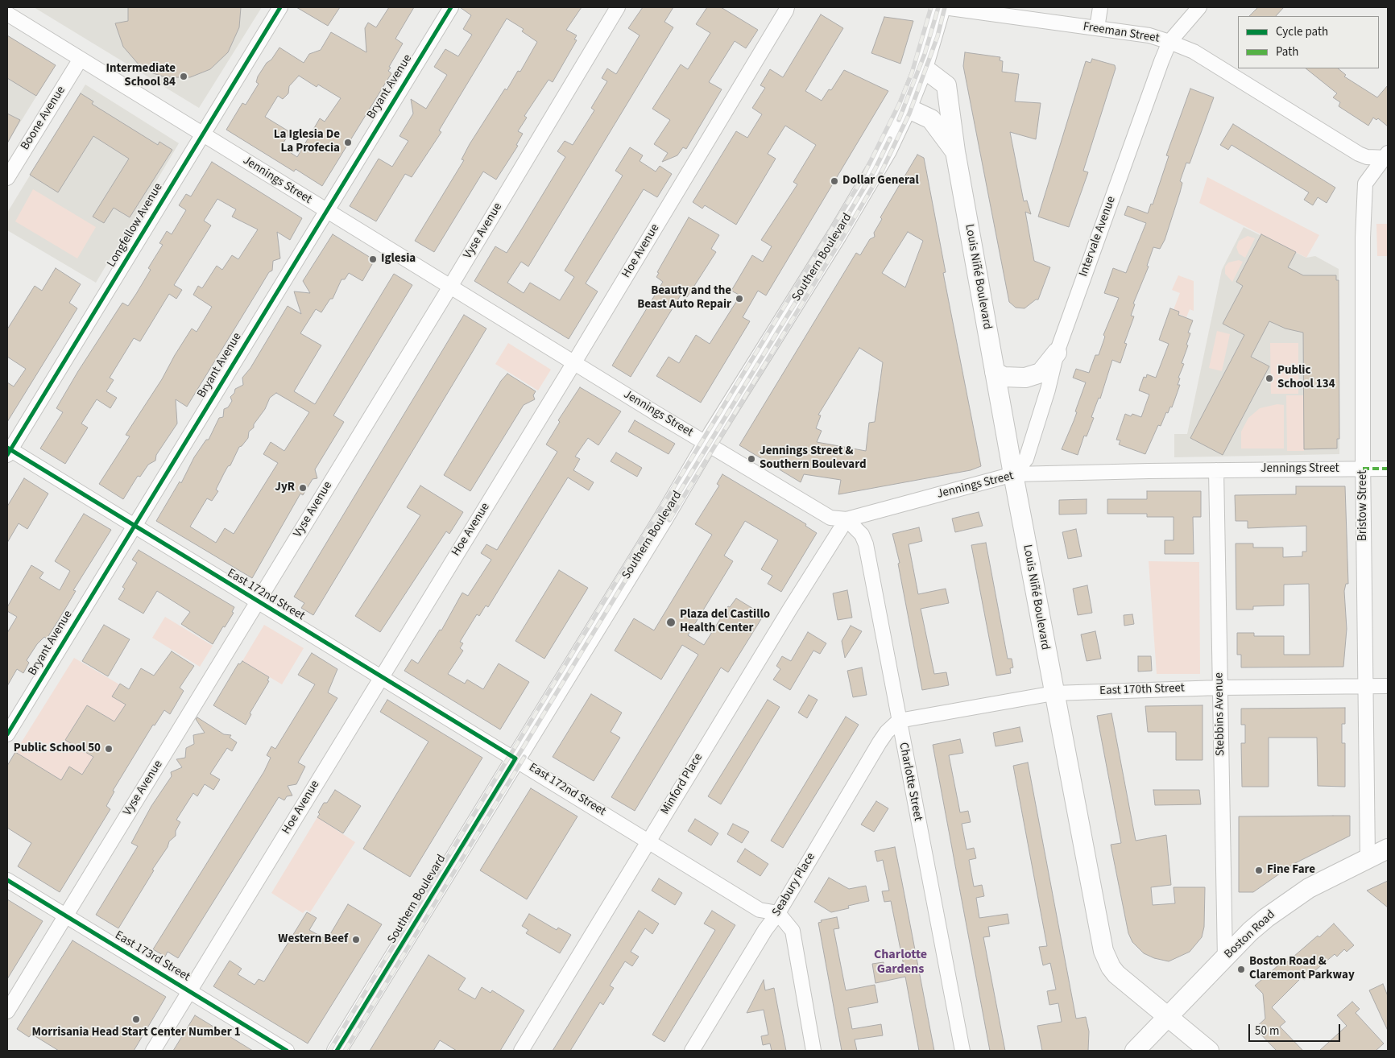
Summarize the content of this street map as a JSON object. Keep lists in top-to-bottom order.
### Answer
{
  "streets": {
    "main road": ["Southern Boulevard", "Louis Niñé Boulevard", "Boston Road"],
    "street": [
      "Freeman Street",
      "Bryant Avenue",
      "Boone Avenue",
      "Jennings Street",
      "Longfellow Avenue",
      "Vyse Avenue",
      "Intervale Avenue",
      "Hoe Avenue",
      "Bristow Street",
      "East 172nd Street",
      "East 170th Street",
      "Stebbins Avenue",
      "Charlotte Street",
      "Minford Place",
      "Seabury Place",
      "East 173rd Street"
    ]
  },
  "crossings": [
    ["Freeman Street", "Intervale Avenue"],
    ["Freeman Street", "Bristow Street"],
    ["Bryant Avenue", "Jennings Street"],
    ["Bryant Avenue", "East 172nd Street"],
    ["Boone Avenue", "Jennings Street"],
    ["Jennings Street", "Longfellow Avenue"],
    ["Jennings Street", "Vyse Avenue"],
    ["Jennings Street", "Intervale Avenue"],
    ["Jennings Street", "Hoe Avenue"],
    ["Jennings Street", "Southern Boulevard"],
    ["Jennings Street", "Louis Niñé Boulevard"],
    ["Jennings Street", "Bristow Street"],
    ["Jennings Street", "Stebbins Avenue"],
    ["Jennings Street", "Charlotte Street"],
    ["Jennings Street", "Minford Place"],
    ["Longfellow Avenue", "East 172nd Street"],
    ["Vyse Avenue", "East 172nd Street"],
    ["Vyse Avenue", "East 173rd Street"],
    ["Intervale Avenue", "Louis Niñé Boulevard"],
    ["Hoe Avenue", "East 172nd Street"],
    ["Hoe Avenue", "East 173rd Street"],
    ["Southern Boulevard", "Louis Niñé Boulevard"],
    ["Southern Boulevard", "East 172nd Street"],
    ["Louis Niñé Boulevard", "East 170th Street"],
    ["Louis Niñé Boulevard", "Boston Road"],
    ["Bristow Street", "East 170th Street"],
    ["Bristow Street", "Boston Road"],
    ["East 172nd Street", "Minford Place"],
    ["East 172nd Street", "Seabury Place"],
    ["East 170th Street", "Stebbins Avenue"],
    ["East 170th Street", "Charlotte Street"],
    ["East 170th Street", "Seabury Place"],
    ["Stebbins Avenue", "Boston Road"],
    ["Charlotte Street", "Minford Place"],
    ["Charlotte Street", "Seabury Place"]
  ],
  "districts": ["Charlotte Gardens"],
  "places": [
    "Intermediate School 84",
    "La Iglesia De La Profecia",
    "Dollar General",
    "Iglesia",
    "Beauty and the Beast Auto Repair",
    "Public School 134",
    "Jennings Street & Southern Boulevard",
    "JyR",
    "Plaza del Castillo Health Center",
    "Public School 50",
    "Fine Fare",
    "Western Beef",
    "Boston Road & Claremont Parkway",
    "Morrisania Head Start Center Number 1"
  ],
  "legend": ["Cycle path", "Path"],
  "scale_bar": "50 m"
}
